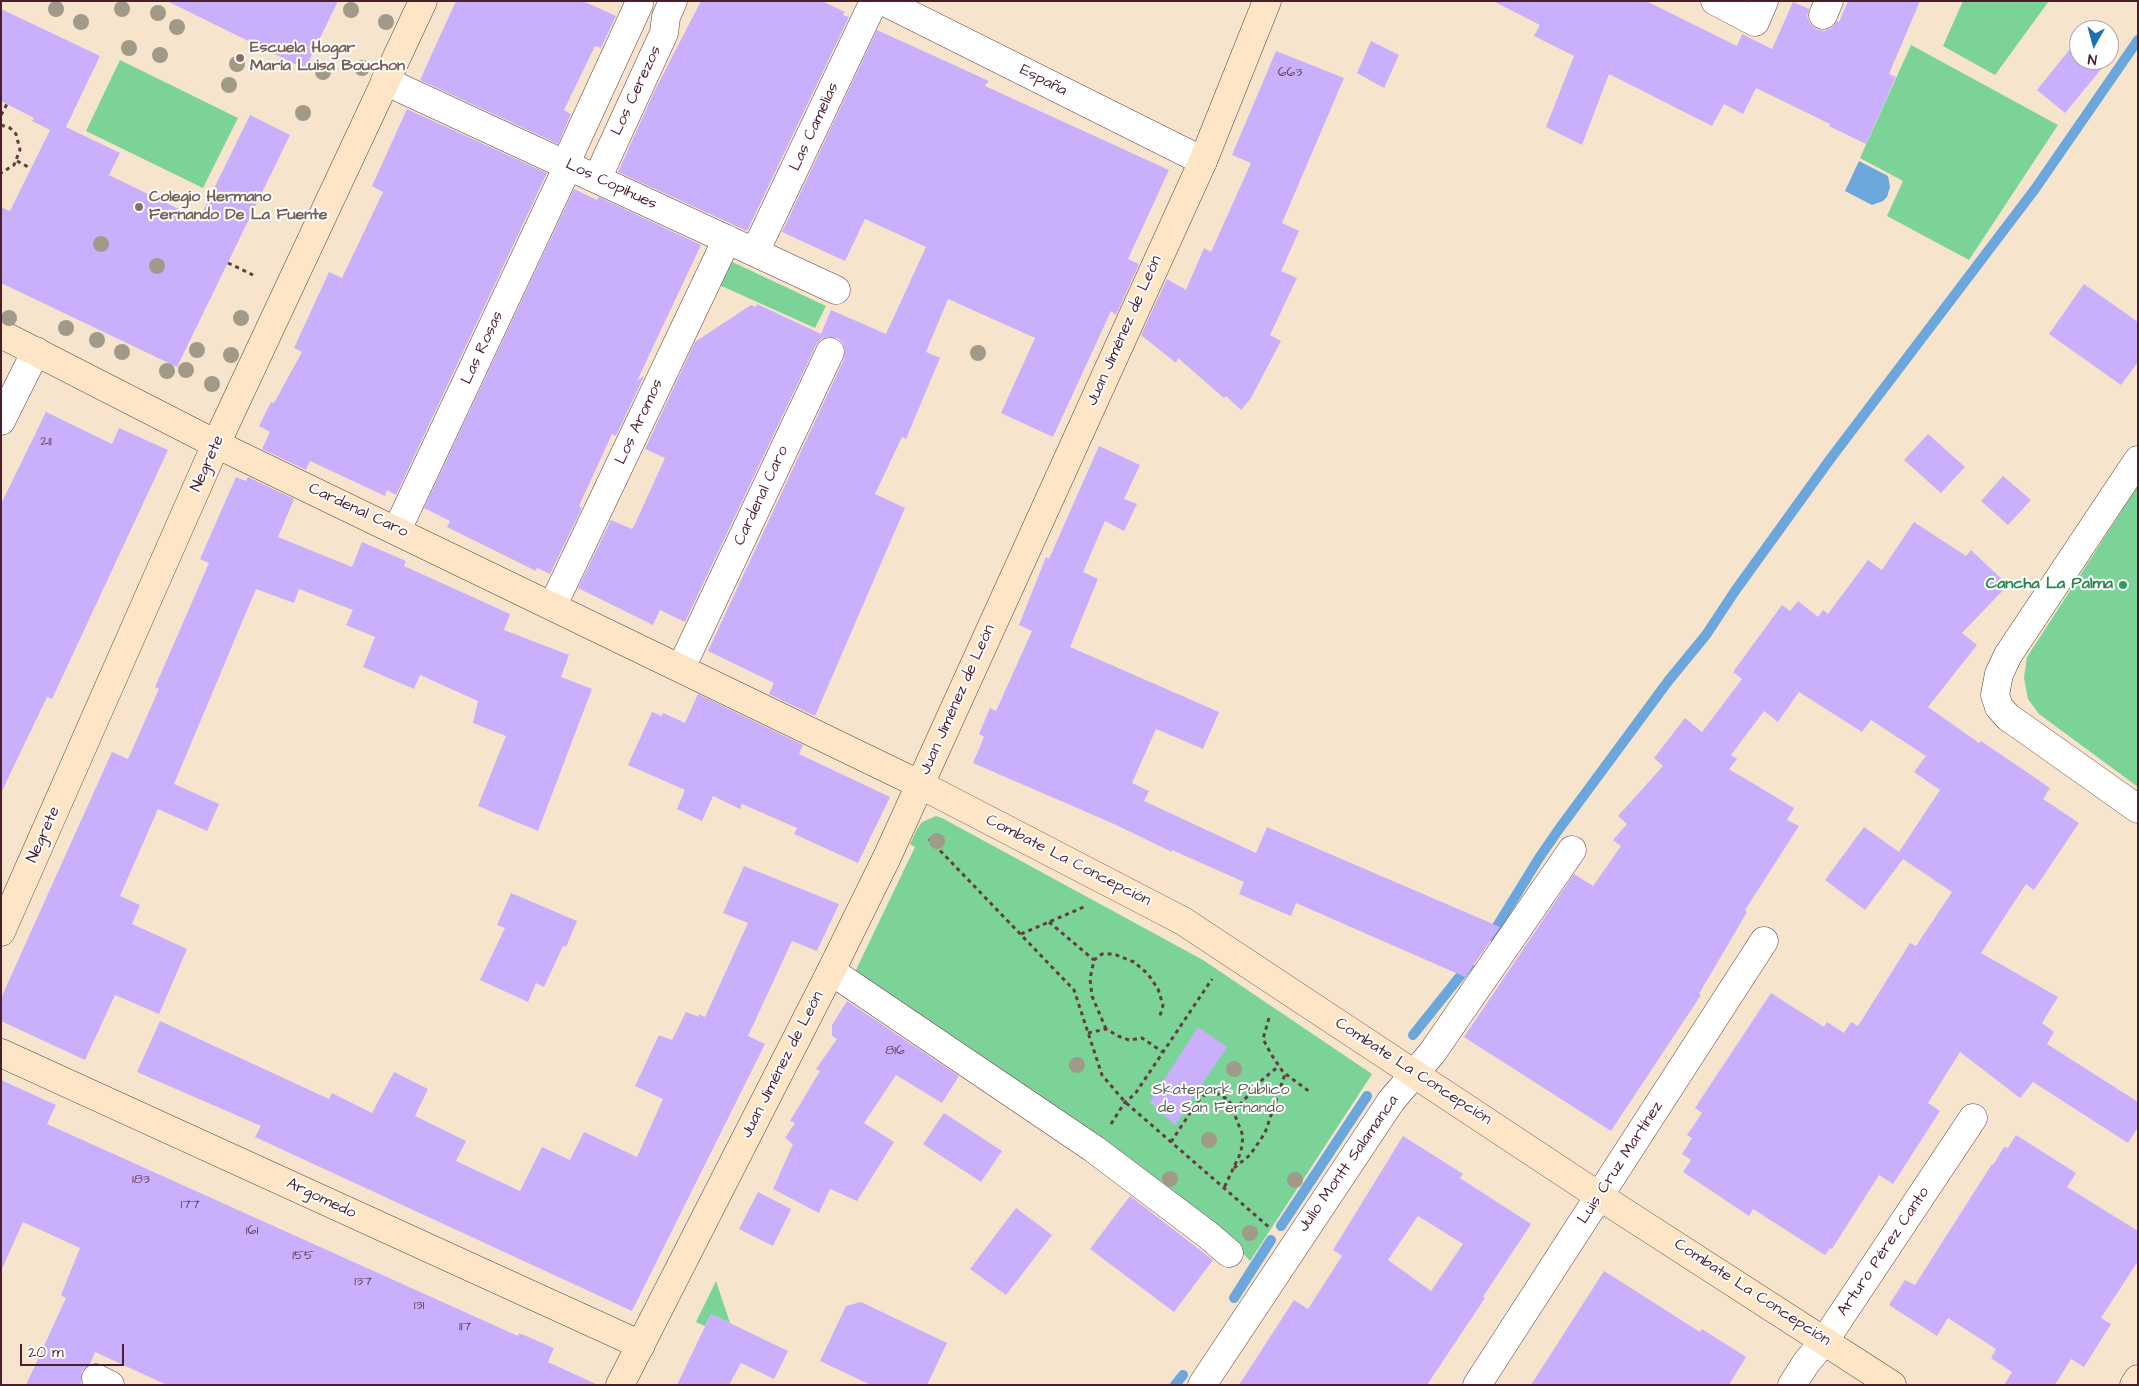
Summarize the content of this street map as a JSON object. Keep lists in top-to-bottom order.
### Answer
{
  "streets": {
    "street": [
      "España",
      "Los Cerezos",
      "Las Camelias",
      "Los Copihues",
      "Juan Jiménez de León",
      "Las Rosas",
      "Los Aromos",
      "Negrete",
      "Cardenal Caro",
      "Combate La Concepción",
      "Luis Cruz Martínez",
      "Julio Montt Salamanca",
      "Argomedo",
      "Arturo Pérez Canto"
    ]
  },
  "crossings": [
    ["España", "Juan Jiménez de León"],
    ["Los Cerezos", "Los Copihues"],
    ["Las Camelias", "Los Copihues"],
    ["Los Copihues", "Las Rosas"],
    ["Los Copihues", "Los Aromos"],
    ["Los Copihues", "Negrete"],
    ["Juan Jiménez de León", "Cardenal Caro"],
    ["Juan Jiménez de León", "Combate La Concepción"],
    ["Juan Jiménez de León", "Argomedo"],
    ["Las Rosas", "Cardenal Caro"],
    ["Los Aromos", "Cardenal Caro"],
    ["Negrete", "Cardenal Caro"],
    ["Cardenal Caro", "Combate La Concepción"],
    ["Combate La Concepción", "Luis Cruz Martínez"],
    ["Combate La Concepción", "Julio Montt Salamanca"],
    ["Combate La Concepción", "Arturo Pérez Canto"]
  ],
  "parks": ["Skatepark Público de San Fernando"],
  "places": ["Escuela Hogar María Luisa Bouchon", "Colegio Hermano Fernando De La Fuente", "Cancha La Palma"],
  "house_numbers": [
    "663",
    "211",
    "816",
    "183",
    "177",
    "161",
    "155",
    "137",
    "131",
    "117"
  ],
  "scale_bar": "20 m",
  "north": "bottom"
}
